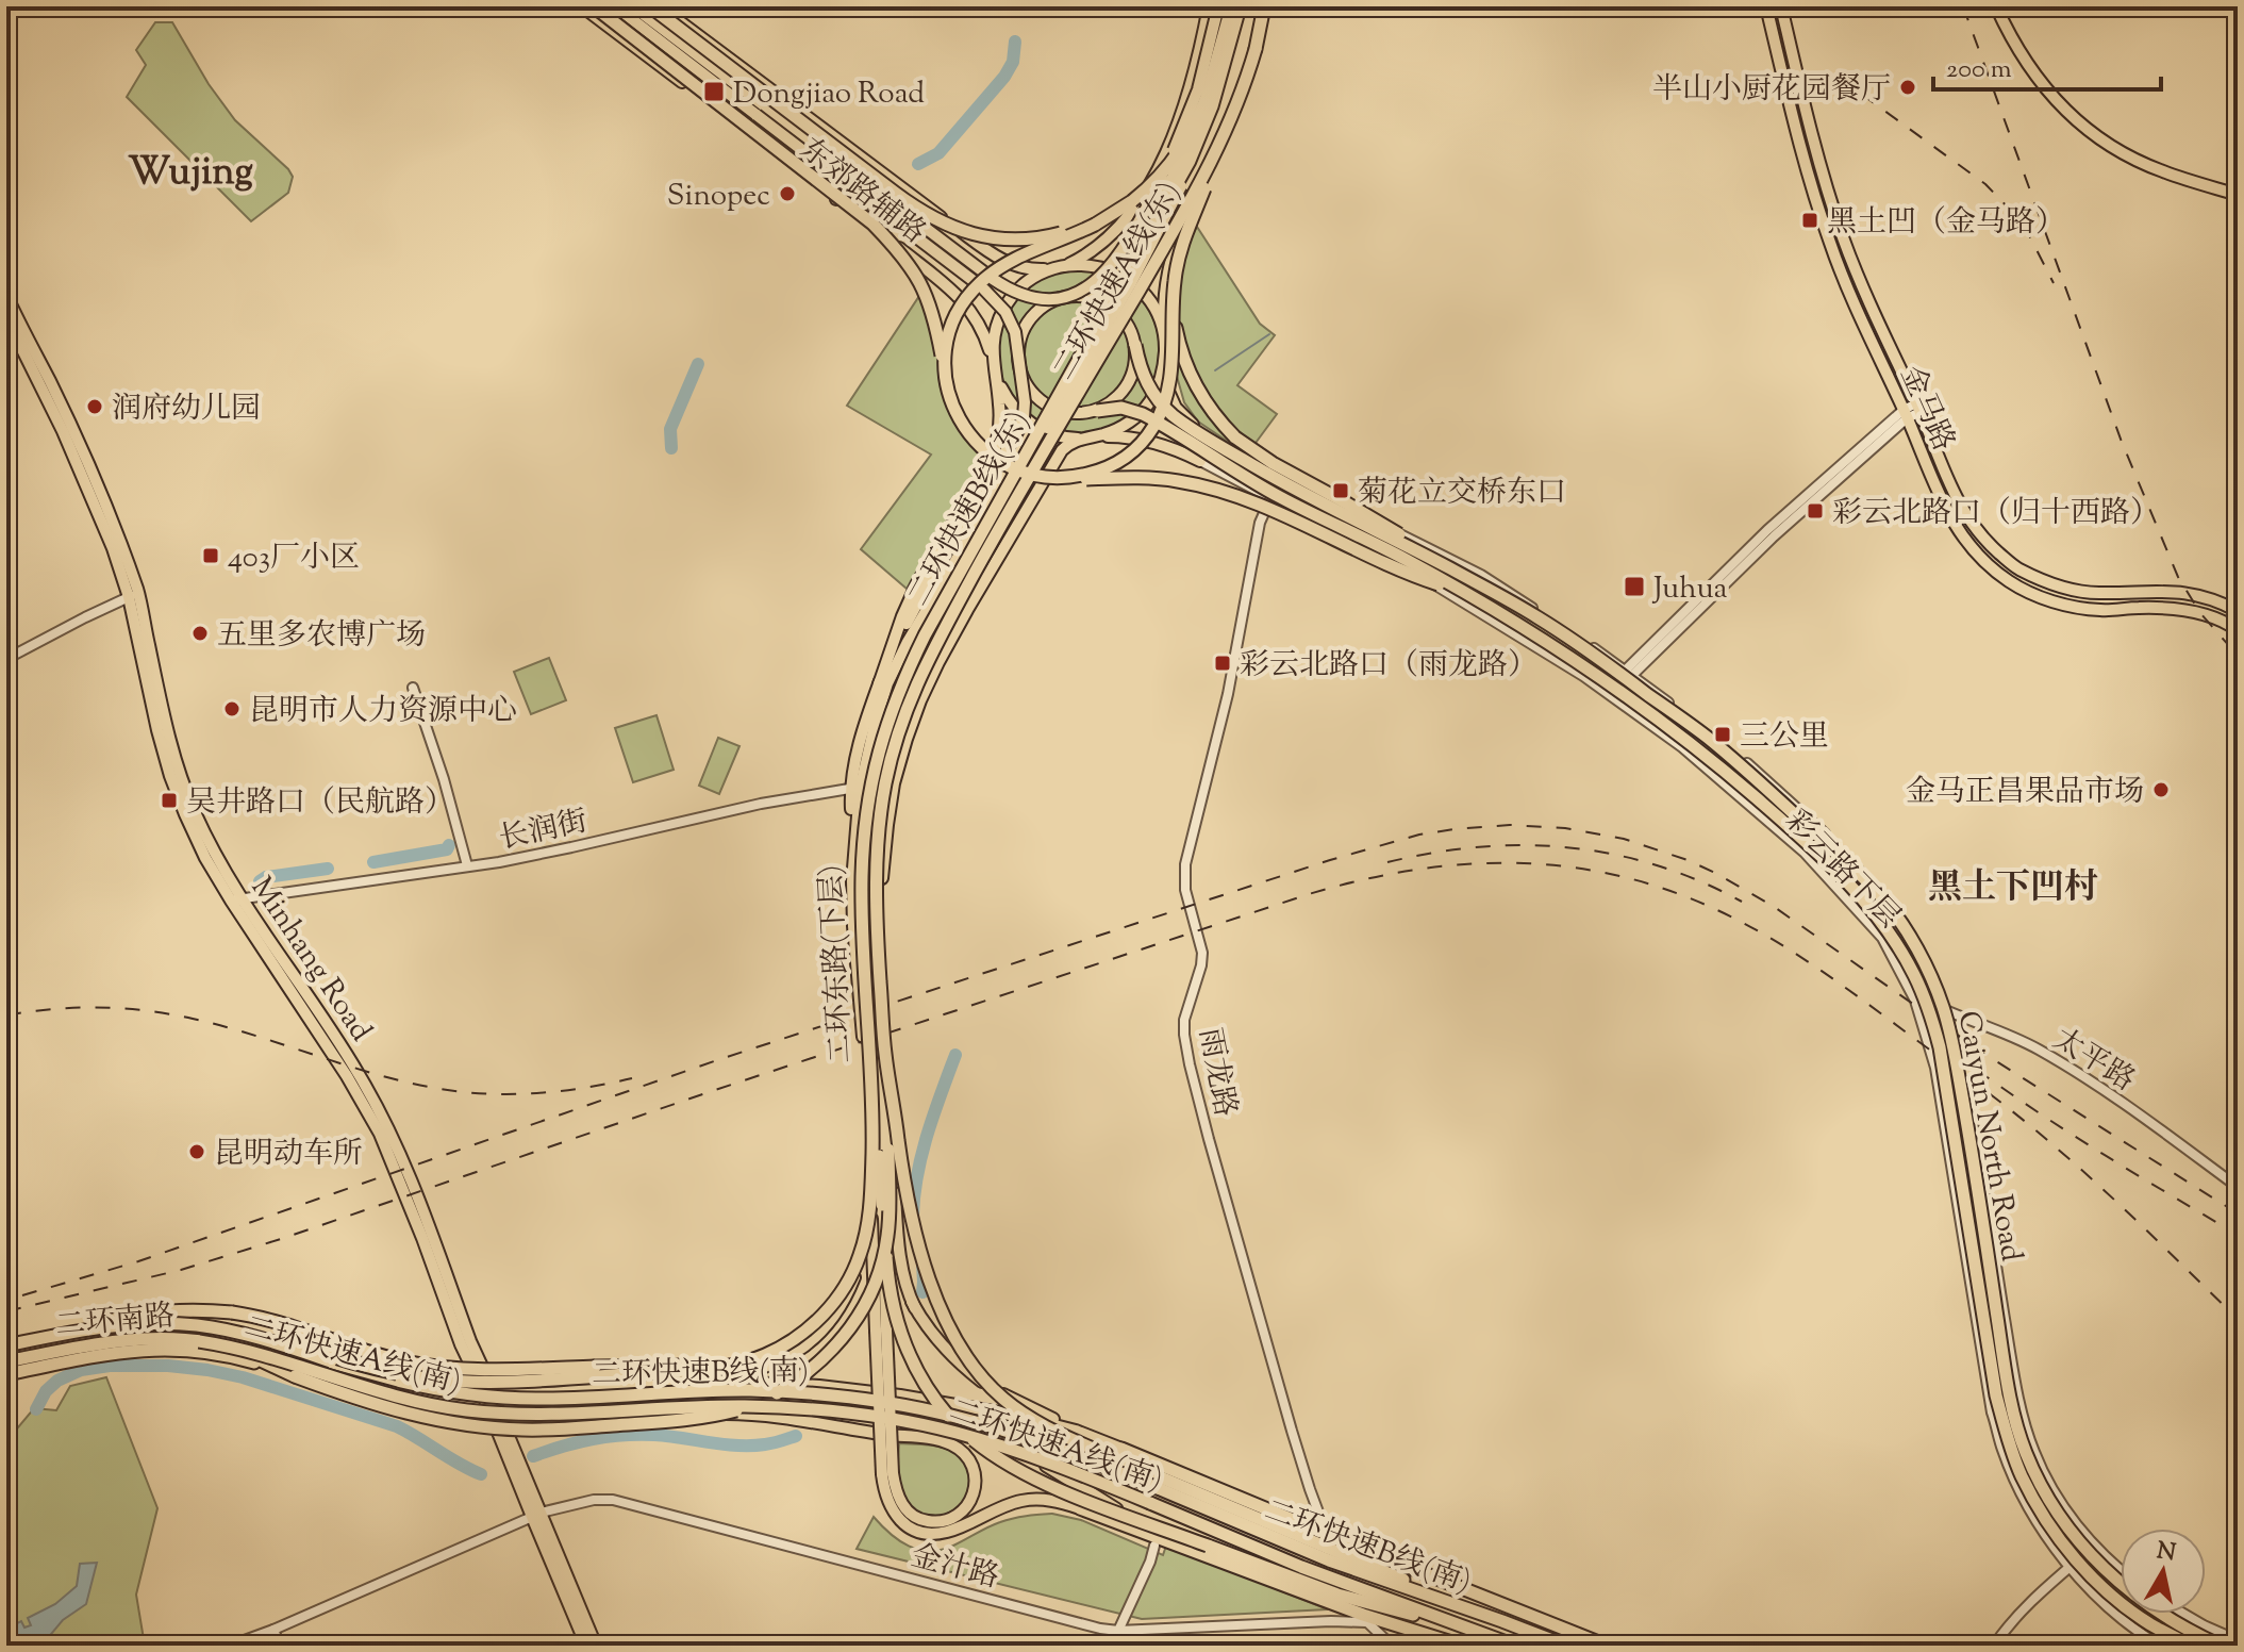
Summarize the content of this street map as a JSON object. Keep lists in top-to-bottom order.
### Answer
{
  "streets": {
    "highway": [
      "二环快速A线(东)",
      "二环快速B线(东)",
      "Caiyun North Road",
      "二环快速A线(南)",
      "二环快速B线(南)"
    ],
    "main road": [
      "东郊路辅路",
      "金马路",
      "Minhang Road",
      "二环东路(下层)",
      "二环南路"
    ],
    "street": [
      "长润街",
      "彩云路下层",
      "太平路",
      "雨龙路",
      "金汁路"
    ]
  },
  "crossings": [
    ["二环快速B线(东)", "二环东路(下层)"],
    ["长润街", "Minhang Road"],
    ["长润街", "二环东路(下层)"],
    ["彩云路下层", "太平路"],
    ["彩云路下层", "雨龙路"],
    ["Minhang Road", "二环南路"],
    ["Minhang Road", "金汁路"],
    ["二环南路", "二环快速A线(南)"],
    ["二环南路", "二环快速B线(南)"]
  ],
  "districts": ["Wujing", "黑土下凹村"],
  "places": {
    "other": [
      "半山小厨花园餐厅",
      "Sinopec",
      "润府幼儿园",
      "五里多农博广场",
      "昆明市人力资源中心",
      "金马正昌果品市场",
      "昆明动车所"
    ],
    "transit": [
      "Dongjiao Road",
      "黑土凹（金马路）",
      "菊花立交桥东口",
      "彩云北路口（归十西路）",
      "403厂小区",
      "Juhua",
      "彩云北路口（雨龙路）",
      "三公里",
      "吴井路口（民航路）"
    ]
  },
  "scale_bar": "200 m",
  "north": "top"
}
